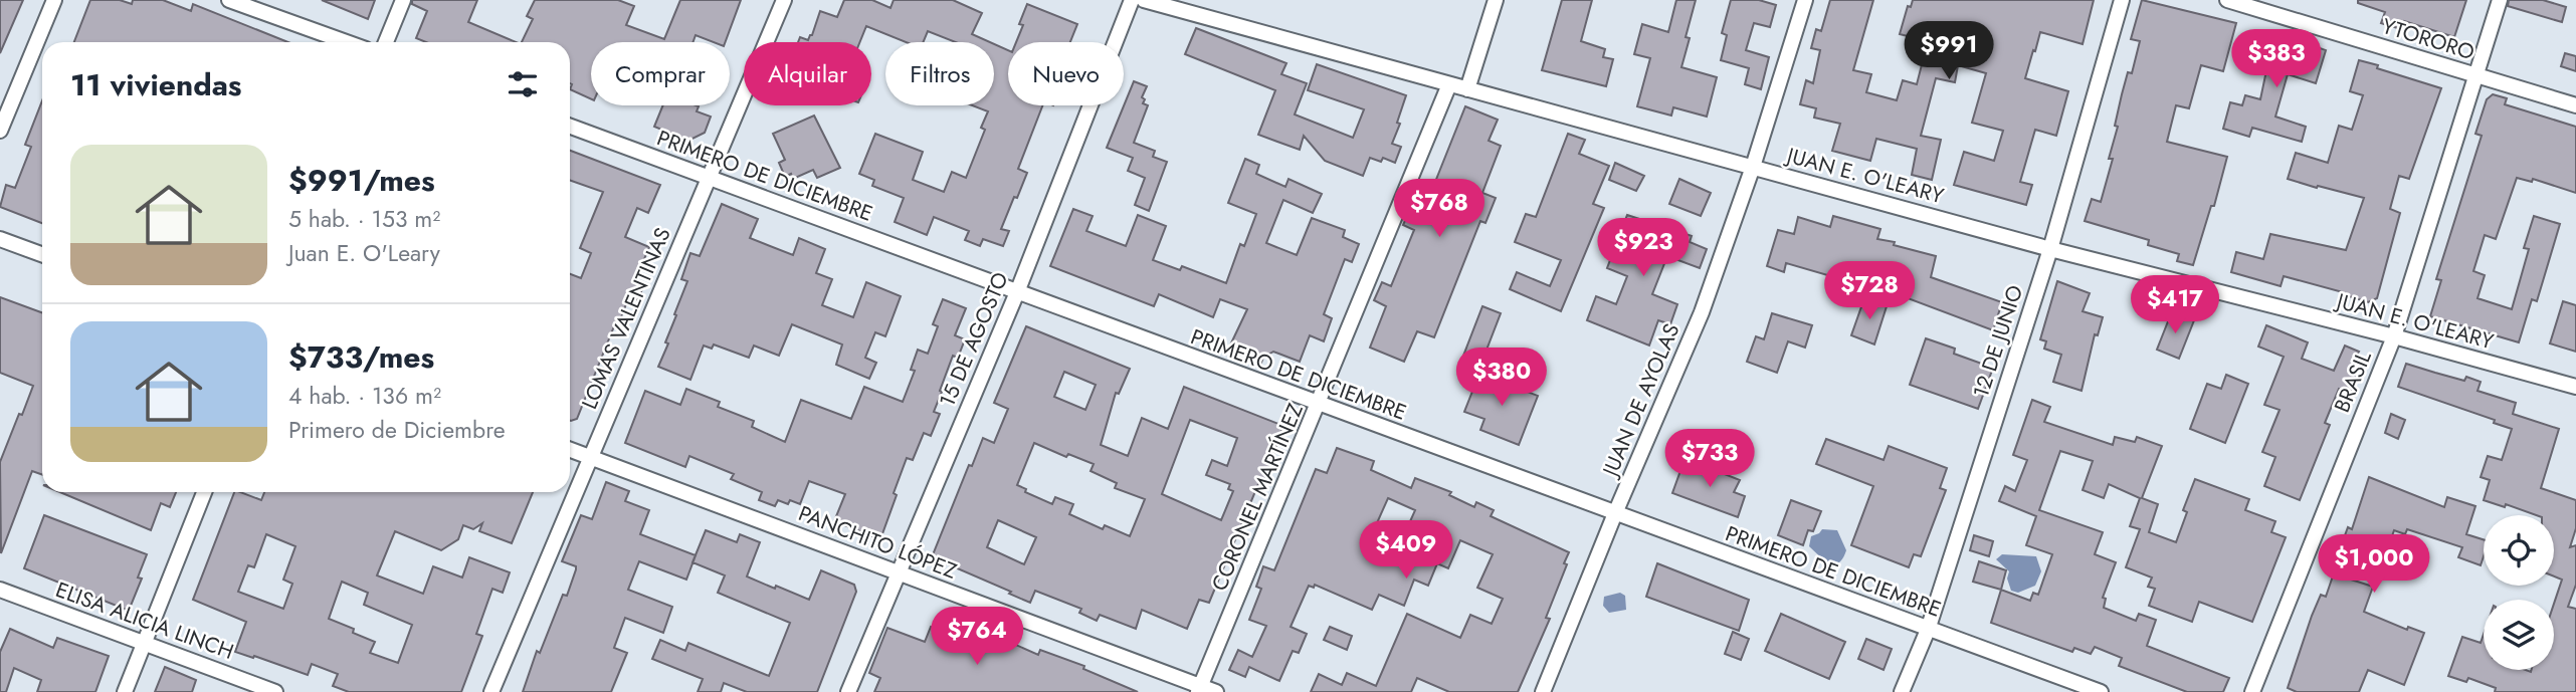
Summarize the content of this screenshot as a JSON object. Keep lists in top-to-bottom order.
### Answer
{
  "streets": {
    "street": [
      "YTORORO",
      "PRIMERO DE DICIEMBRE",
      "JUAN E. O'LEARY",
      "LOMAS VALENTINAS",
      "15 DE AGOSTO",
      "12 DE JUNIO",
      "BRASIL",
      "JUAN DE AYOLAS",
      "CORONEL MARTÍNEZ",
      "PANCHITO LÓPEZ",
      "ELISA ALICIA LINCH"
    ]
  },
  "crossings": [
    ["YTORORO", "BRASIL"],
    ["PRIMERO DE DICIEMBRE", "LOMAS VALENTINAS"],
    ["PRIMERO DE DICIEMBRE", "15 DE AGOSTO"],
    ["PRIMERO DE DICIEMBRE", "12 DE JUNIO"],
    ["PRIMERO DE DICIEMBRE", "JUAN DE AYOLAS"],
    ["PRIMERO DE DICIEMBRE", "CORONEL MARTÍNEZ"],
    ["JUAN E. O'LEARY", "12 DE JUNIO"],
    ["JUAN E. O'LEARY", "BRASIL"],
    ["JUAN E. O'LEARY", "JUAN DE AYOLAS"],
    ["JUAN E. O'LEARY", "CORONEL MARTÍNEZ"],
    ["LOMAS VALENTINAS", "PANCHITO LÓPEZ"],
    ["15 DE AGOSTO", "PANCHITO LÓPEZ"],
    ["CORONEL MARTÍNEZ", "PANCHITO LÓPEZ"]
  ],
  "page": {
    "price": [
      "$991",
      "$383",
      "$768",
      "$923",
      "$728",
      "$417",
      "$380",
      "$733",
      "$409",
      "$1,000",
      "$764"
    ],
    "chip": [
      "Comprar",
      "Alquilar",
      "Filtros",
      "Nuevo"
    ],
    "heading": "11 viviendas",
    "list": [
      {
        "name": "$991/mes",
        "note": "5 hab. · 153 m² · Juan E. O'Leary"
      },
      {
        "name": "$733/mes",
        "note": "4 hab. · 136 m² · Primero de Diciembre"
      }
    ]
  }
}
